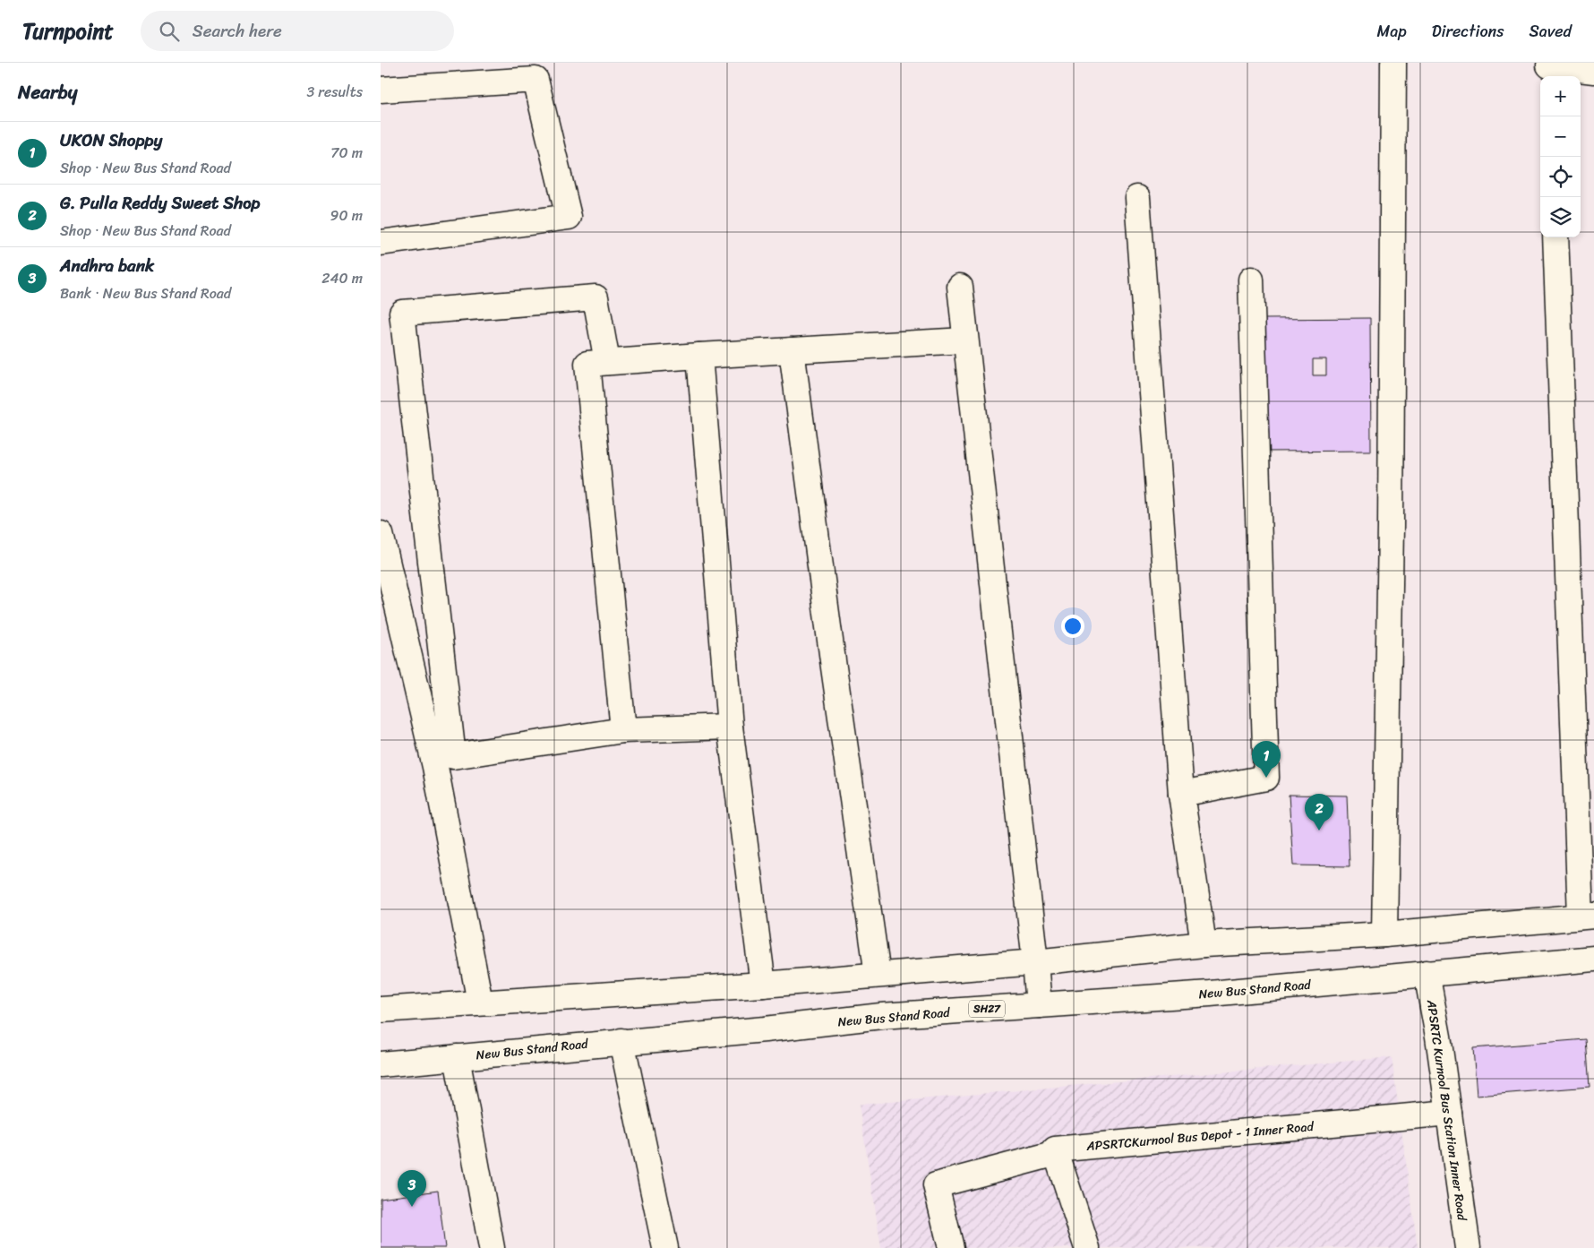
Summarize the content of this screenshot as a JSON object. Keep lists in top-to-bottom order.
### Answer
{
  "streets": {
    "street": [
      "New Bus Stand Road",
      "SH27",
      "APSRTC Kurnool Bus Station Inner Road",
      "APSRTCKurnool Bus Depot - 1 Inner Road"
    ]
  },
  "crossings": [
    ["New Bus Stand Road", "APSRTC Kurnool Bus Station Inner Road"],
    ["APSRTC Kurnool Bus Station Inner Road", "APSRTCKurnool Bus Depot - 1 Inner Road"]
  ],
  "page": {
    "header": "Turnpoint",
    "search": "Search here",
    "nav": ["Map", "Directions", "Saved"],
    "heading": ["Nearby", "3 results"],
    "map_buttons": ["+", "−"],
    "list": [
      {
        "mark": "1",
        "name": "UKON Shoppy",
        "note": "Shop · New Bus Stand Road",
        "value": "70 m"
      },
      {
        "mark": "2",
        "name": "G. Pulla Reddy Sweet Shop",
        "note": "Shop · New Bus Stand Road",
        "value": "90 m"
      },
      {
        "mark": "3",
        "name": "Andhra bank",
        "note": "Bank · New Bus Stand Road",
        "value": "240 m"
      }
    ],
    "pins": ["1", "2", "3"]
  }
}
